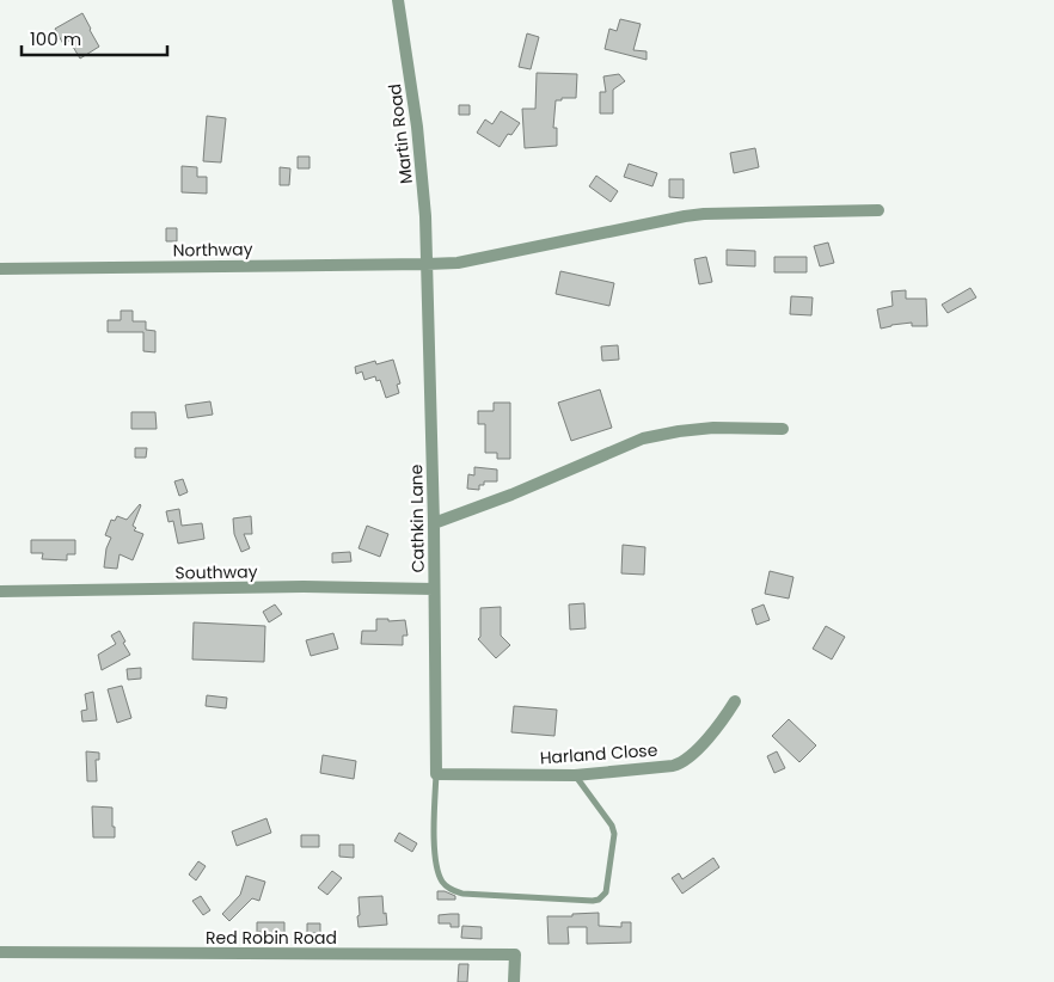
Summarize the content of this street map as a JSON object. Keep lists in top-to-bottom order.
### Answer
{
  "streets": {
    "street": [
      "Martin Road",
      "Northway",
      "Cathkin Lane",
      "Southway",
      "Harland Close",
      "Red Robin Road"
    ]
  },
  "crossings": [
    ["Martin Road", "Northway"],
    ["Martin Road", "Cathkin Lane"],
    ["Northway", "Cathkin Lane"],
    ["Cathkin Lane", "Southway"],
    ["Cathkin Lane", "Harland Close"]
  ],
  "scale_bar": "100 m"
}
